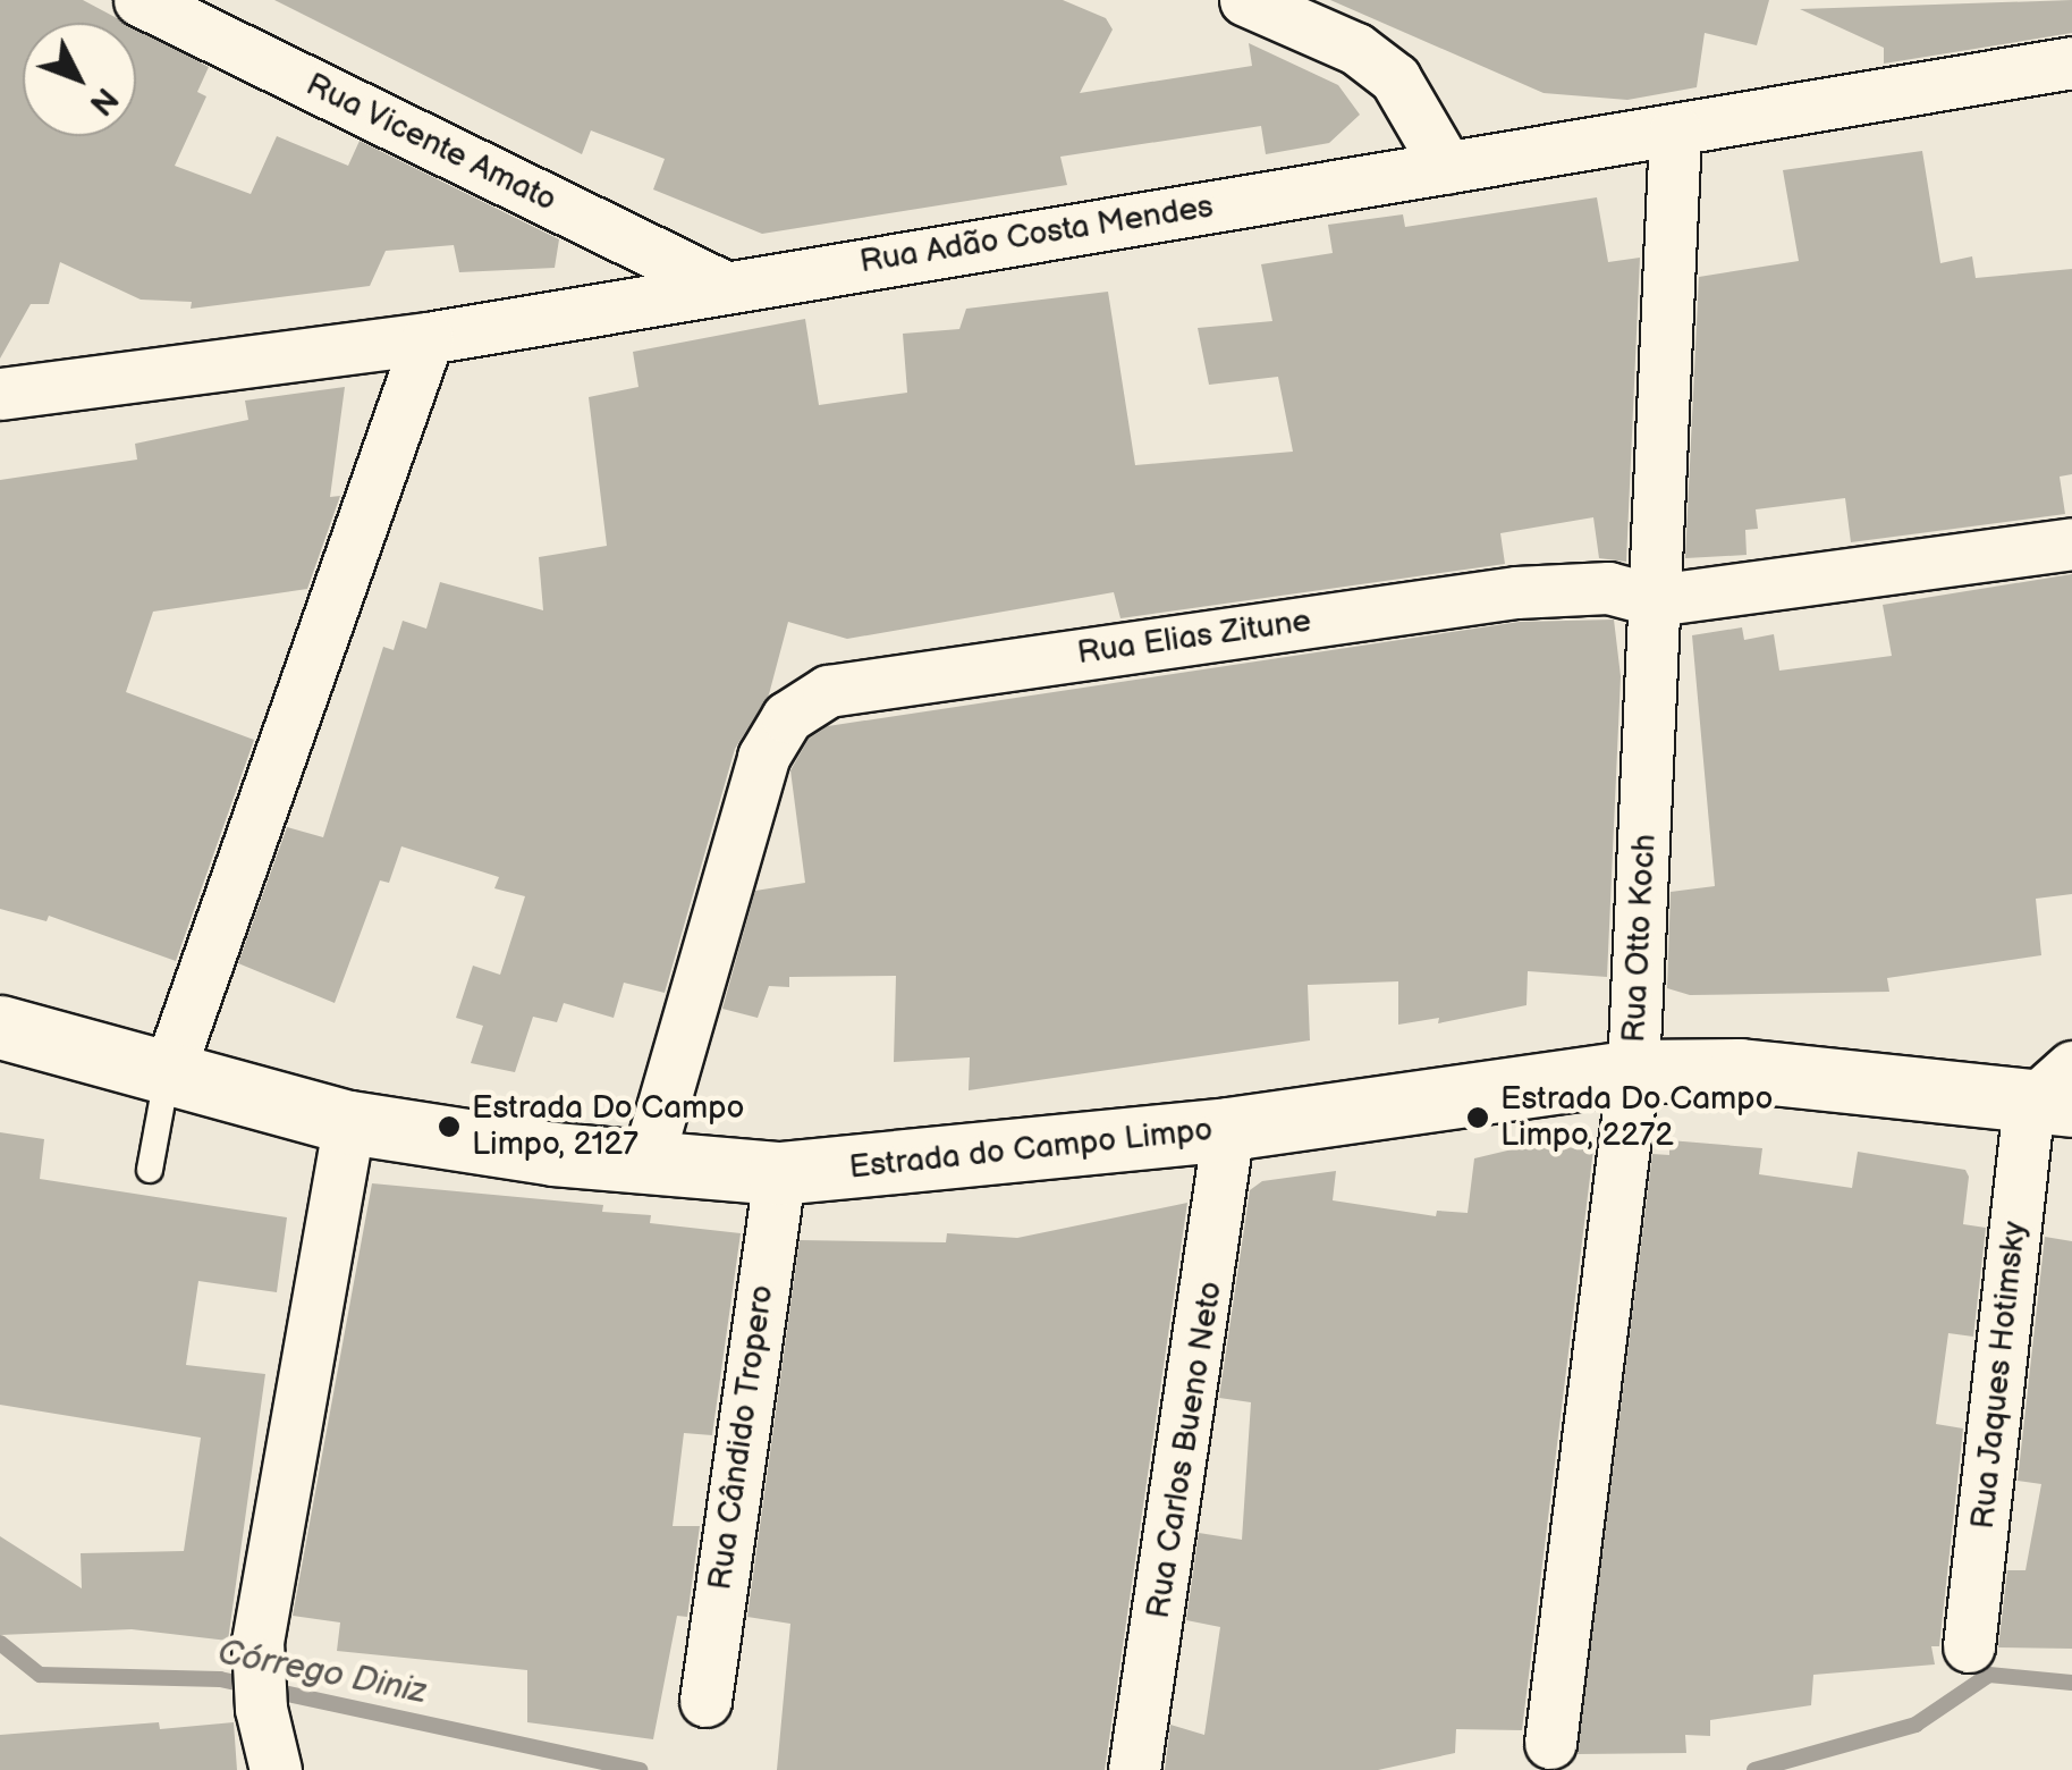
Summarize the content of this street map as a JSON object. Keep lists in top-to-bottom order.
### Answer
{
  "streets": {
    "main road": ["Estrada do Campo Limpo"],
    "street": [
      "Rua Vicente Amato",
      "Rua Adão Costa Mendes",
      "Rua Elias Zitune",
      "Rua Otto Koch",
      "Rua Jaques Hotimsky",
      "Rua Cândido Tropero",
      "Rua Carlos Bueno Neto"
    ]
  },
  "crossings": [
    ["Rua Vicente Amato", "Rua Adão Costa Mendes"],
    ["Rua Adão Costa Mendes", "Rua Otto Koch"],
    ["Rua Elias Zitune", "Rua Otto Koch"],
    ["Rua Elias Zitune", "Estrada do Campo Limpo"],
    ["Rua Otto Koch", "Estrada do Campo Limpo"],
    ["Estrada do Campo Limpo", "Rua Jaques Hotimsky"],
    ["Estrada do Campo Limpo", "Rua Cândido Tropero"],
    ["Estrada do Campo Limpo", "Rua Carlos Bueno Neto"]
  ],
  "water": ["Córrego Diniz"],
  "places": ["Estrada Do Campo Limpo, 2272", "Estrada Do Campo Limpo, 2127"],
  "north": "bottom right"
}
